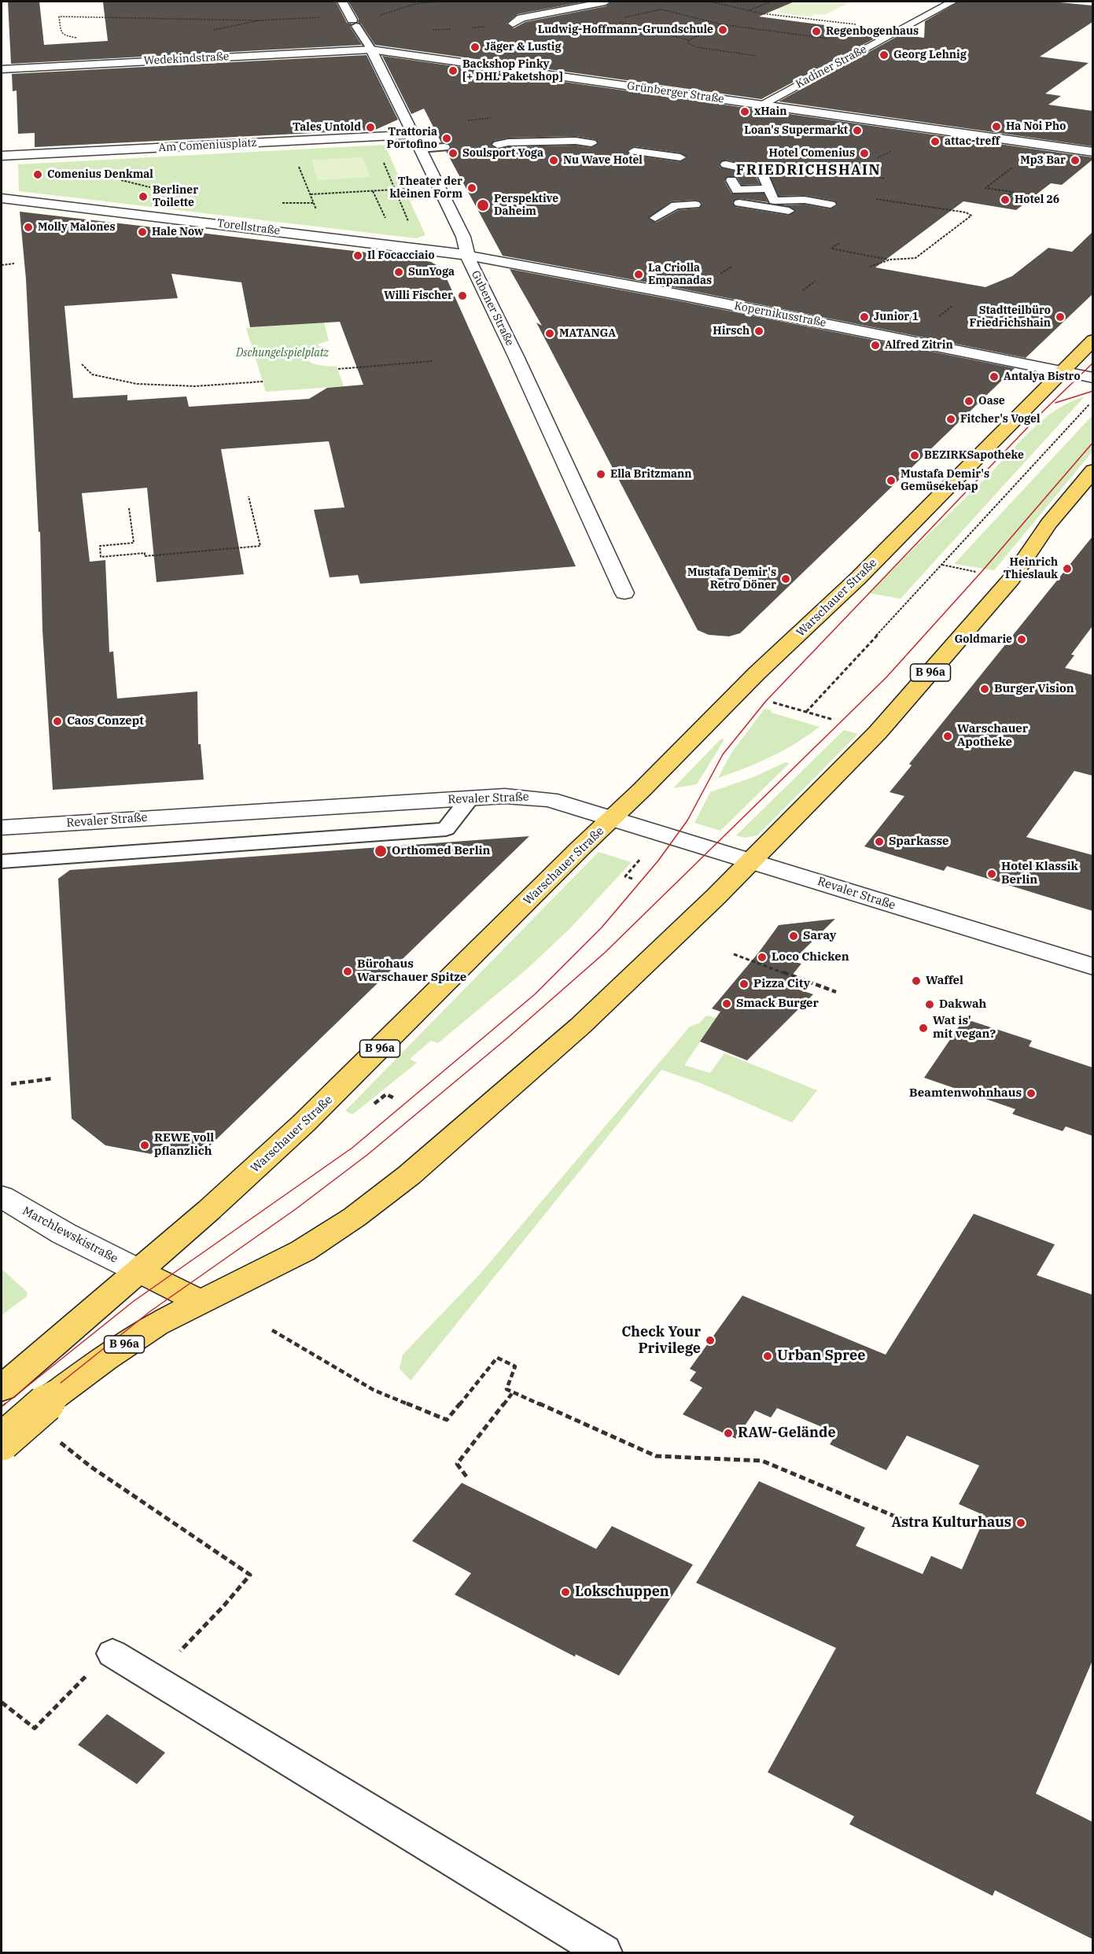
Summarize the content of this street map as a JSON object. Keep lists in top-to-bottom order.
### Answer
{
  "streets": {
    "main road": ["Warschauer Straße", "B 96a"],
    "street": [
      "Wedekindstraße",
      "Kadiner Straße",
      "Grünberger Straße",
      "Am Comeniusplatz",
      "Torellstraße",
      "Gubener Straße",
      "Kopernikusstraße",
      "Revaler Straße",
      "Marchlewskistraße"
    ]
  },
  "crossings": [
    ["Wedekindstraße", "Grünberger Straße"],
    ["Wedekindstraße", "Gubener Straße"],
    ["Kadiner Straße", "Grünberger Straße"],
    ["Grünberger Straße", "Gubener Straße"],
    ["Am Comeniusplatz", "Gubener Straße"],
    ["Torellstraße", "Gubener Straße"],
    ["Torellstraße", "Kopernikusstraße"],
    ["Gubener Straße", "Kopernikusstraße"],
    ["Kopernikusstraße", "Warschauer Straße"],
    ["Warschauer Straße", "Revaler Straße"],
    ["Warschauer Straße", "Marchlewskistraße"],
    ["B 96a", "Revaler Straße"]
  ],
  "districts": ["FRIEDRICHSHAIN"],
  "parks": ["Dschungelspielplatz"],
  "places": [
    "Ludwig-Hoffmann-Grundschule",
    "Regenbogenhaus",
    "Jäger & Lustig",
    "Georg Lehnig",
    "Backshop Pinky [+ DHL Paketshop]",
    "xHain",
    "Ha Noi Pho",
    "Tales Untold",
    "Loan's Supermarkt",
    "Trattoria Portofino",
    "attac-treff",
    "Soulsport Yoga",
    "Hotel Comenius",
    "Nu Wave Hotel",
    "Mp3 Bar",
    "Comenius Denkmal",
    "Theater der kleinen Form",
    "Berliner Toilette",
    "Hotel 26",
    "Perspektive Daheim",
    "Molly Malones",
    "Hale Now",
    "Il Focacciaio",
    "SunYoga",
    "La Criolla Empanadas",
    "Willi Fischer",
    "Junior 1",
    "Stadtteilbüro Friedrichshain",
    "Hirsch",
    "MATANGA",
    "Alfred Zitrin",
    "Antalya Bistro",
    "Oase",
    "Fitcher's Vogel",
    "BEZIRKSapotheke",
    "Ella Britzmann",
    "Mustafa Demir's Gemüsekebap",
    "Heinrich Thieslauk",
    "Mustafa Demir's Retro Döner",
    "Goldmarie",
    "Burger Vision",
    "Caos Conzept",
    "Warschauer Apotheke",
    "Sparkasse",
    "Orthomed Berlin",
    "Hotel Klassik Berlin",
    "Saray",
    "Loco Chicken",
    "Bürohaus Warschauer Spitze",
    "Waffel",
    "Pizza City",
    "Smack Burger",
    "Dakwah",
    "Wat is' mit vegan?",
    "Beamtenwohnhaus",
    "REWE voll pflanzlich",
    "Check Your Privilege",
    "Urban Spree",
    "RAW-Gelände",
    "Astra Kulturhaus",
    "Lokschuppen"
  ]
}
